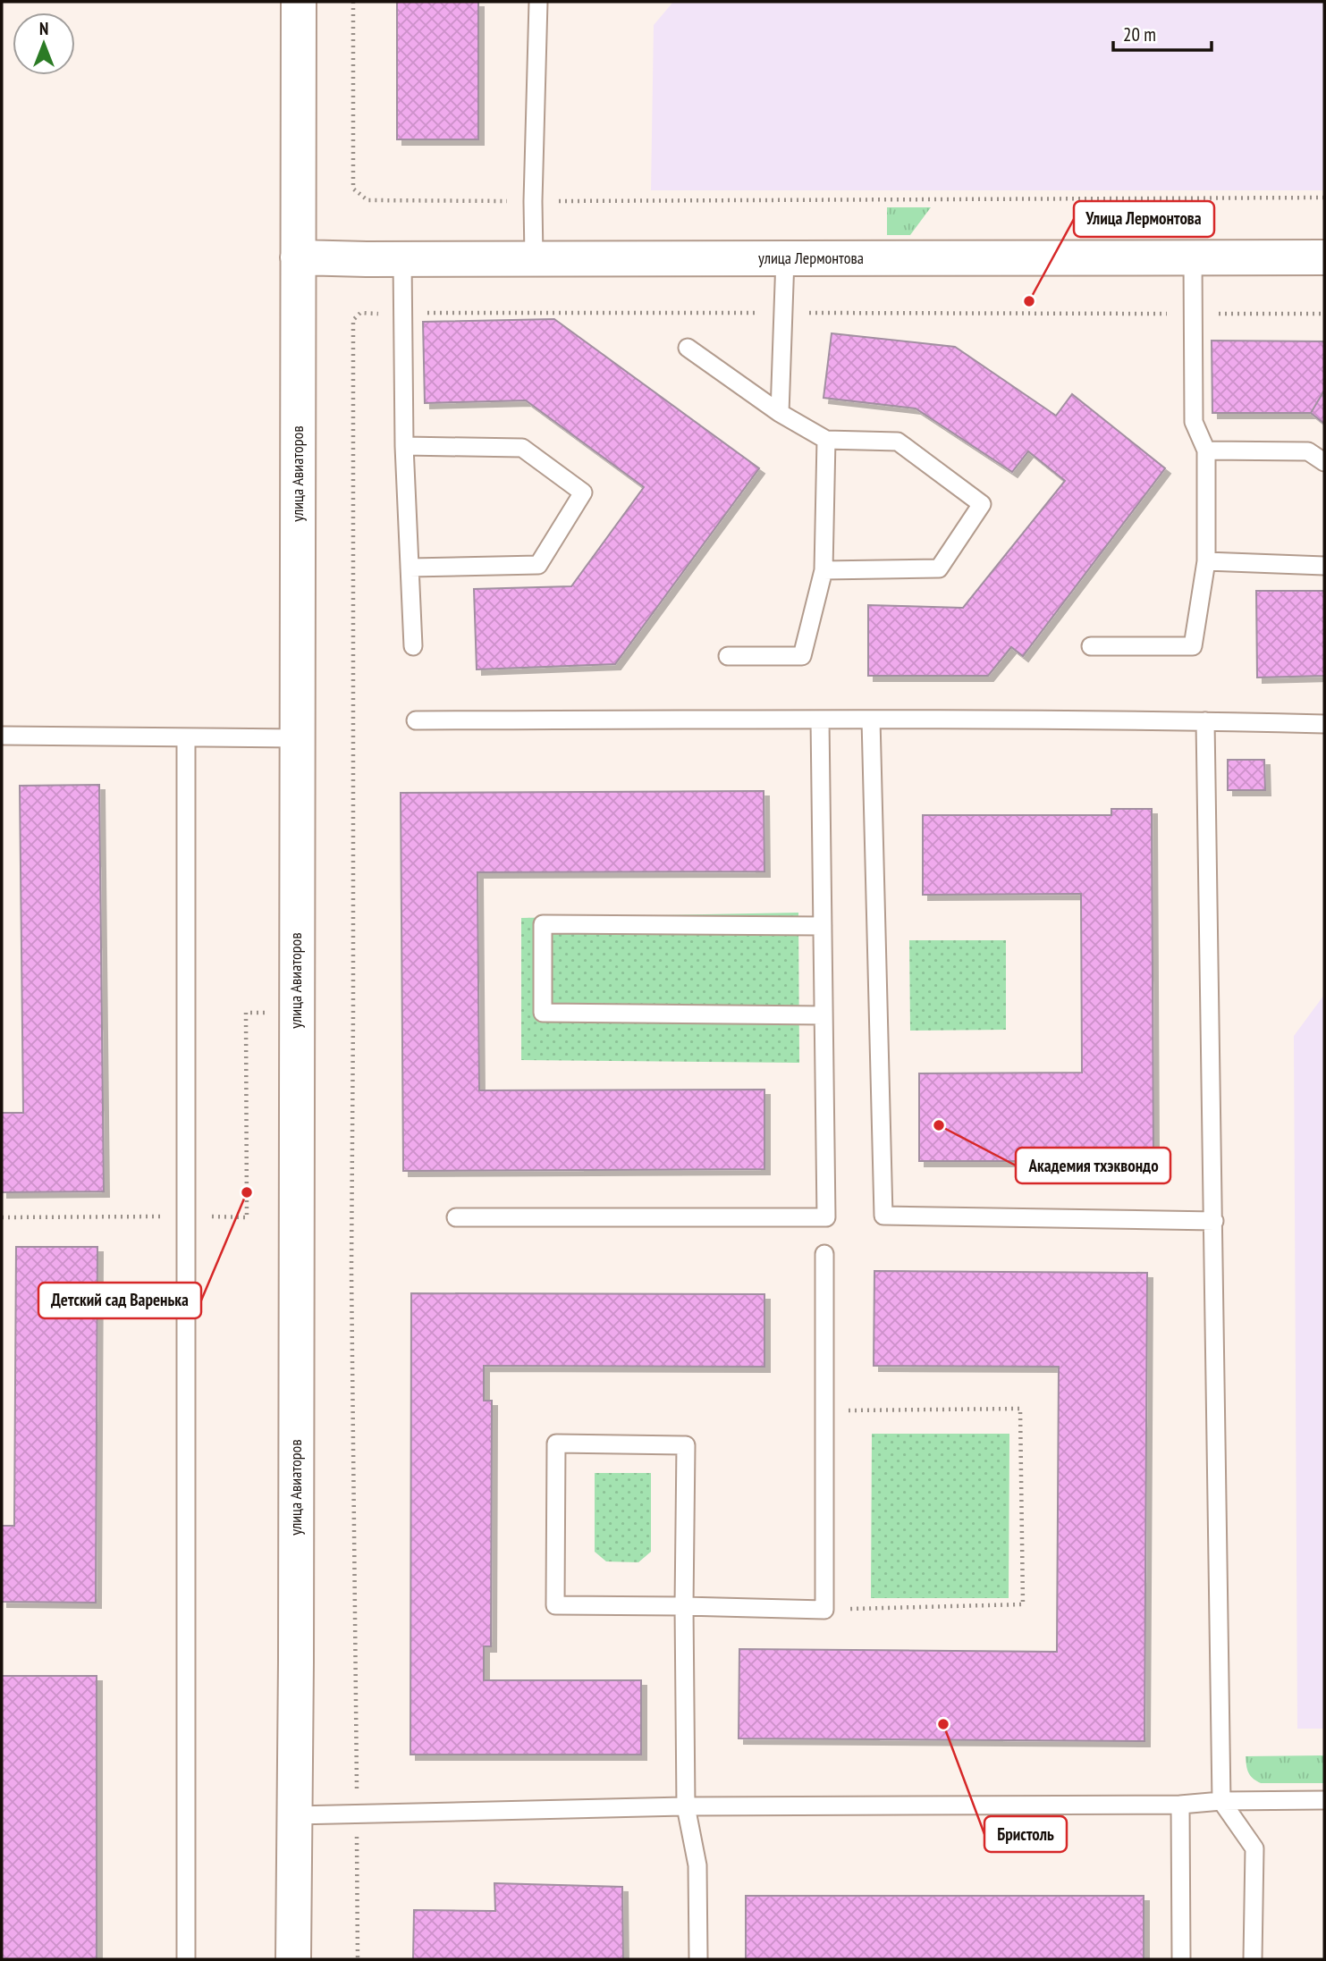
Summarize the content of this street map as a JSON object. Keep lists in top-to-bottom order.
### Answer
{
  "streets": {
    "street": ["улица Лермонтова", "улица Авиаторов"]
  },
  "crossings": [
    ["улица Лермонтова", "улица Авиаторов"]
  ],
  "places": [
    "Улица Лермонтова",
    "Академия тхэквондо",
    "Детский сад Варенька",
    "Бристоль"
  ],
  "scale_bar": "20 m",
  "north": "top"
}
